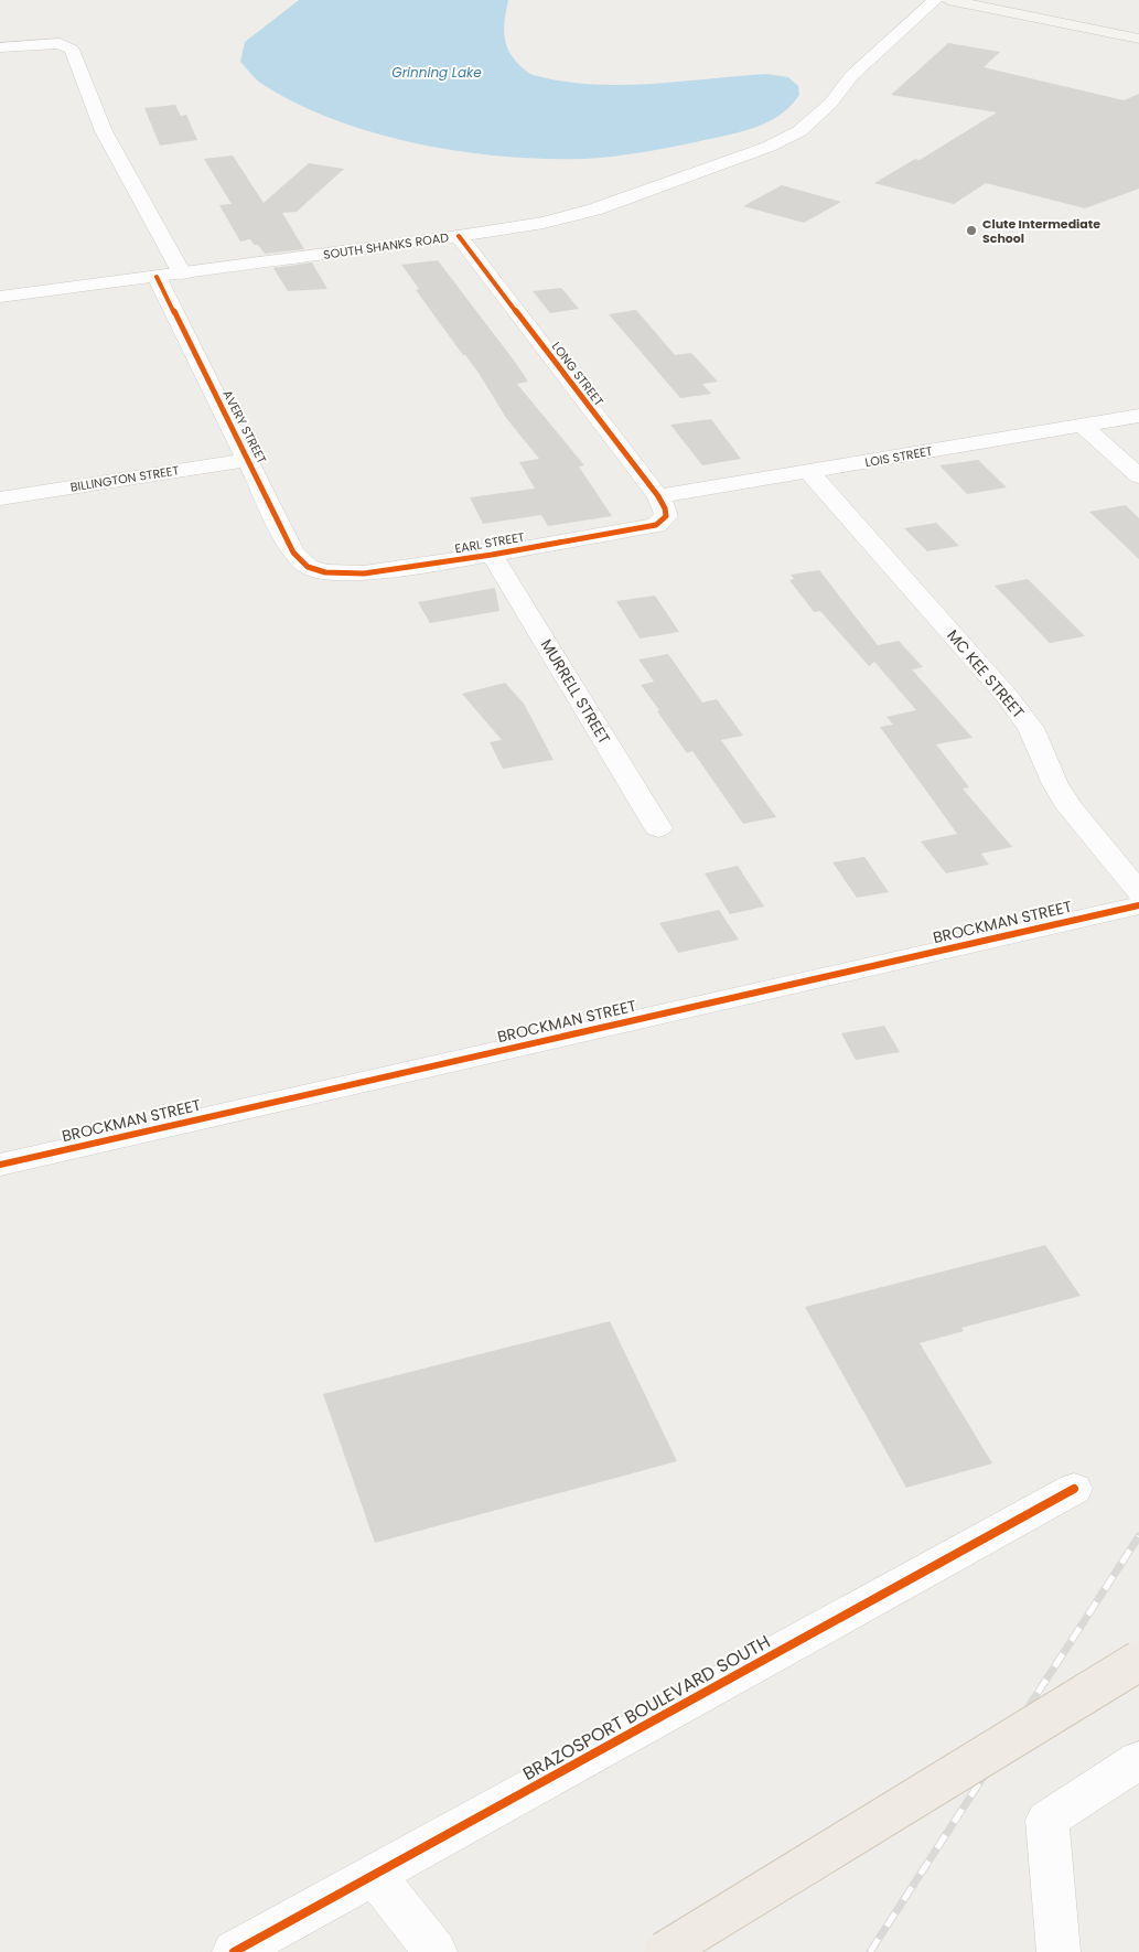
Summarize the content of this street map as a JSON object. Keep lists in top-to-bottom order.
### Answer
{
  "streets": {
    "street": [
      "SOUTH SHANKS ROAD",
      "LONG STREET",
      "AVERY STREET",
      "LOIS STREET",
      "BILLINGTON STREET",
      "EARL STREET",
      "MC KEE STREET",
      "MURRELL STREET",
      "BROCKMAN STREET",
      "BRAZOSPORT BOULEVARD SOUTH"
    ]
  },
  "crossings": [
    ["SOUTH SHANKS ROAD", "LONG STREET"],
    ["SOUTH SHANKS ROAD", "AVERY STREET"],
    ["LONG STREET", "LOIS STREET"],
    ["LONG STREET", "EARL STREET"],
    ["AVERY STREET", "BILLINGTON STREET"],
    ["AVERY STREET", "EARL STREET"],
    ["LOIS STREET", "EARL STREET"],
    ["LOIS STREET", "MC KEE STREET"],
    ["EARL STREET", "MURRELL STREET"]
  ],
  "water": ["Grinning Lake"],
  "places": ["Clute Intermediate School"]
}
